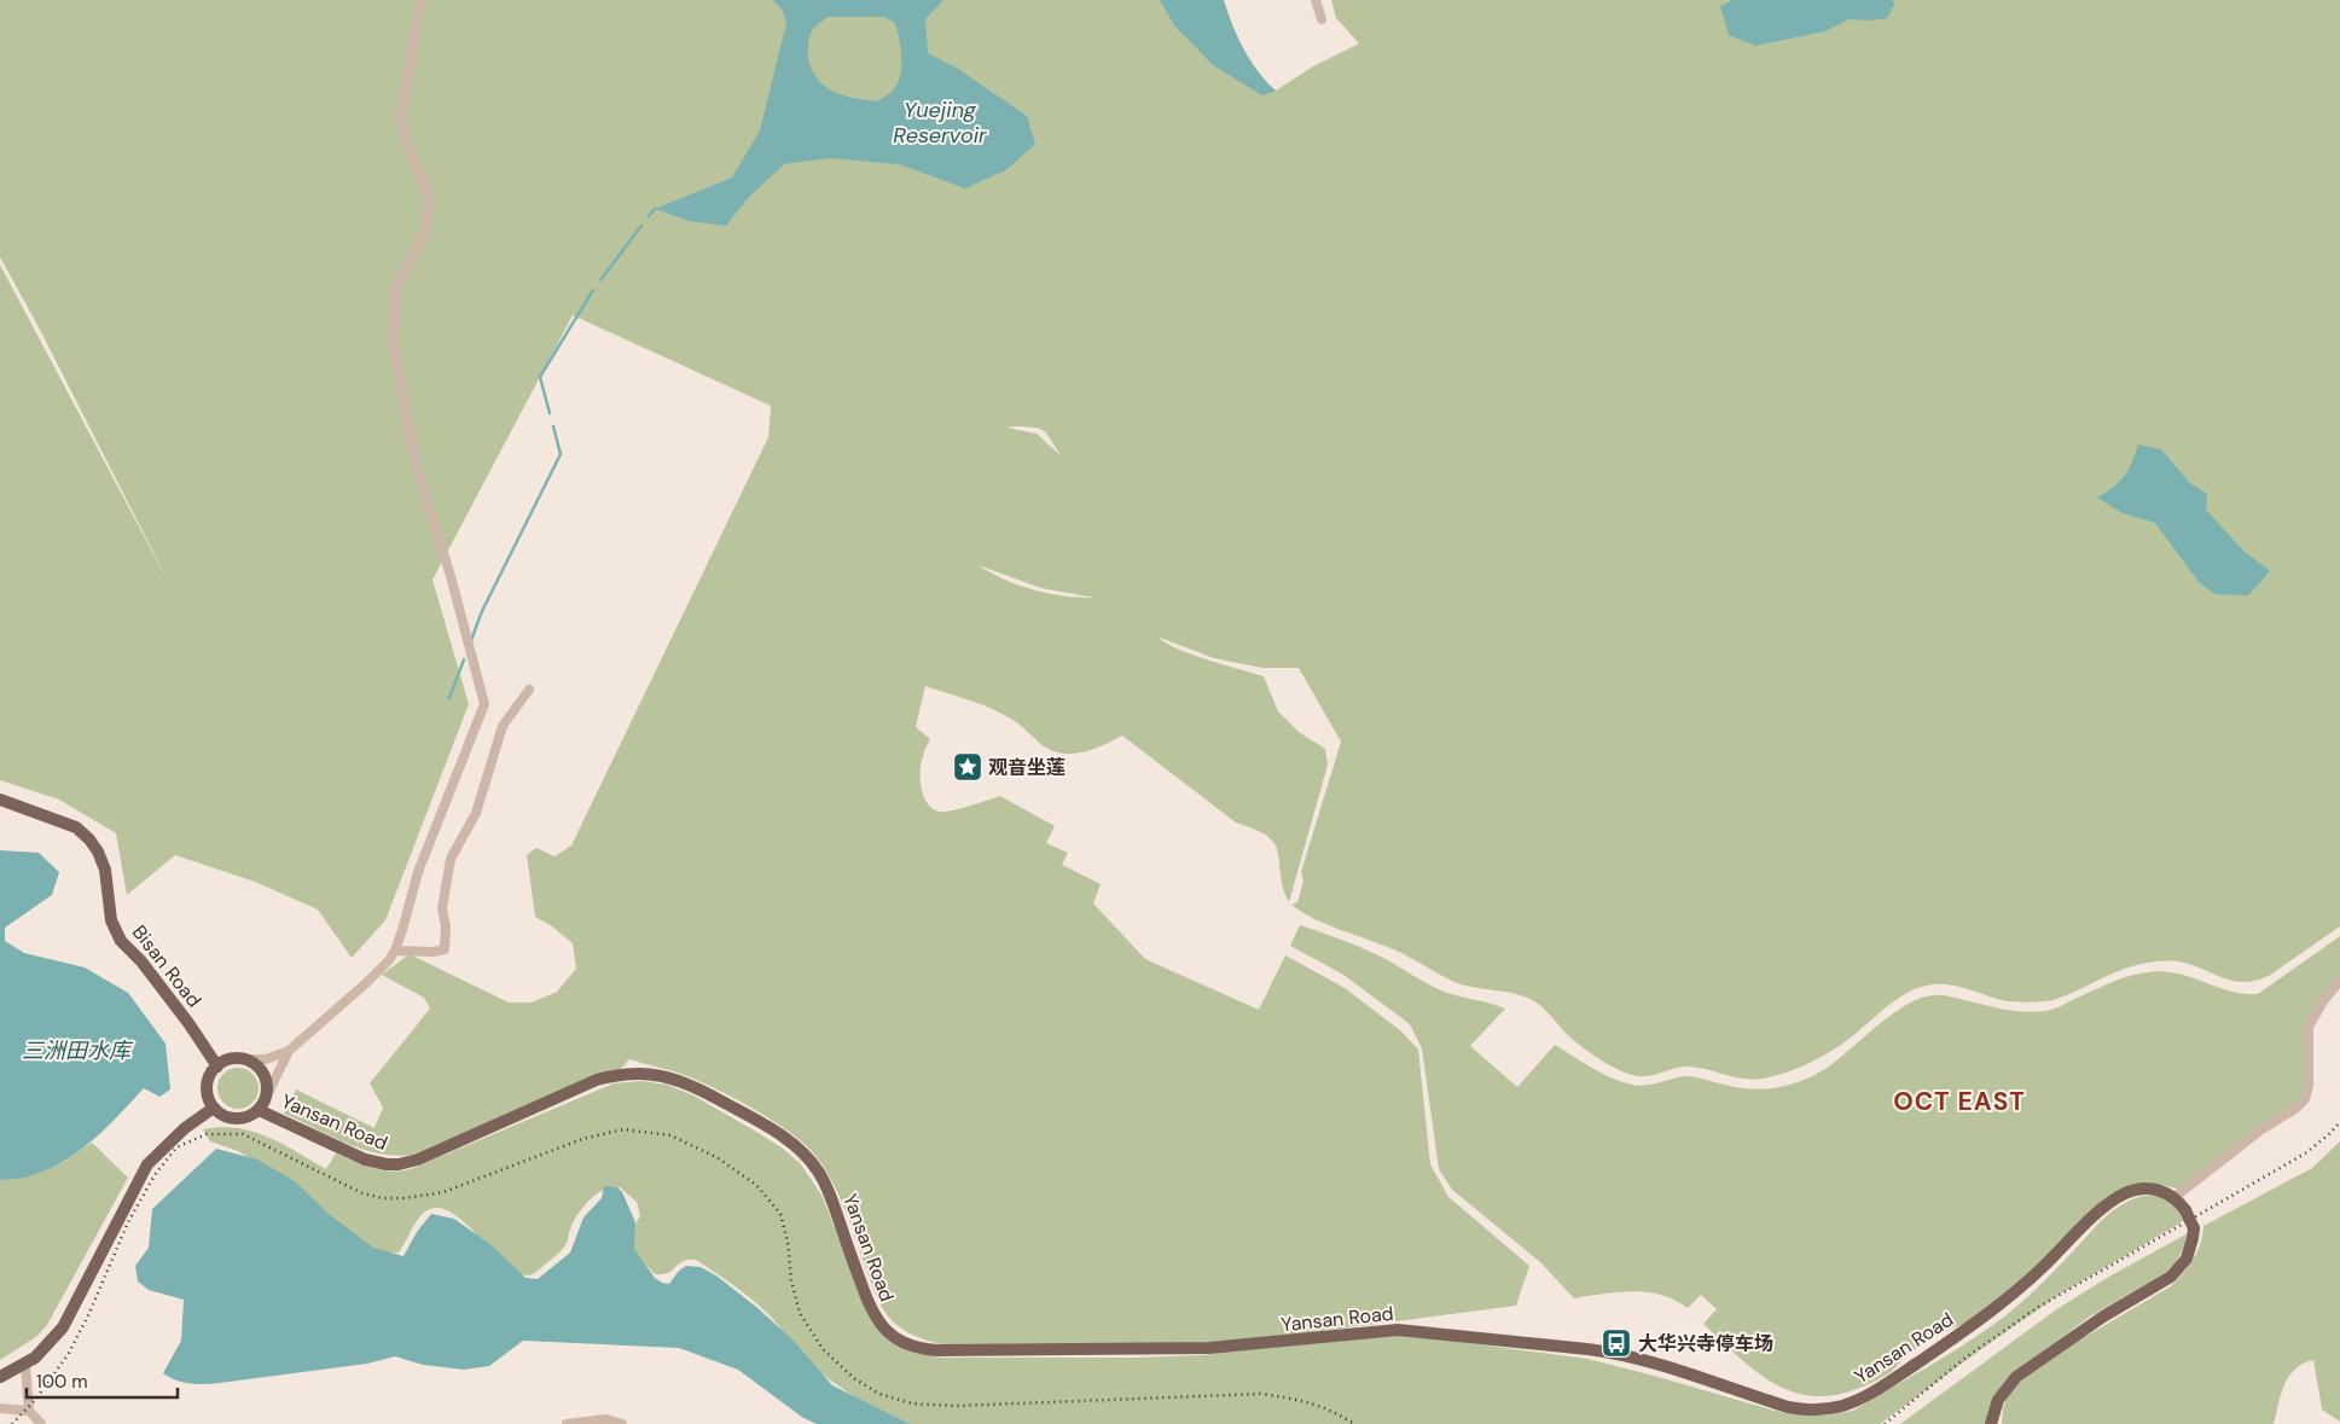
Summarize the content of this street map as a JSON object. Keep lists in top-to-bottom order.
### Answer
{
  "streets": {
    "main road": ["Bisan Road", "Yansan Road"]
  },
  "crossings": [
    ["Bisan Road", "Yansan Road"]
  ],
  "districts": ["OCT EAST"],
  "water": ["Yuejing Reservoir", "三洲田水库"],
  "places": {
    "place": ["观音坐莲"],
    "bus stop": ["大华兴寺停车场"]
  },
  "scale_bar": "100 m"
}
